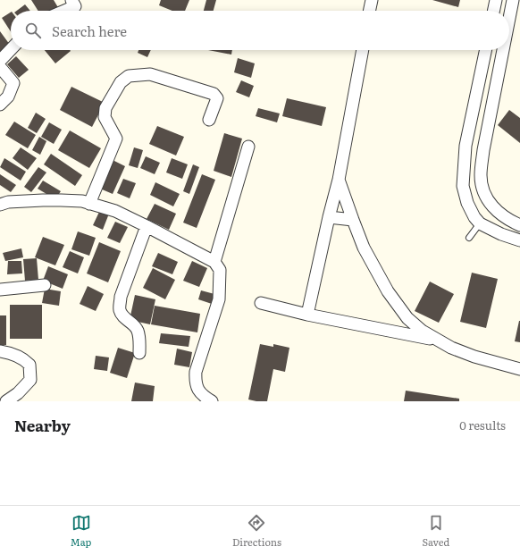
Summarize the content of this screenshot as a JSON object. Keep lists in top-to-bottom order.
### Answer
{
  "page": {
    "search": "Search here",
    "heading": ["Nearby", "0 results"],
    "nav": ["Map", "Directions", "Saved"]
  }
}
